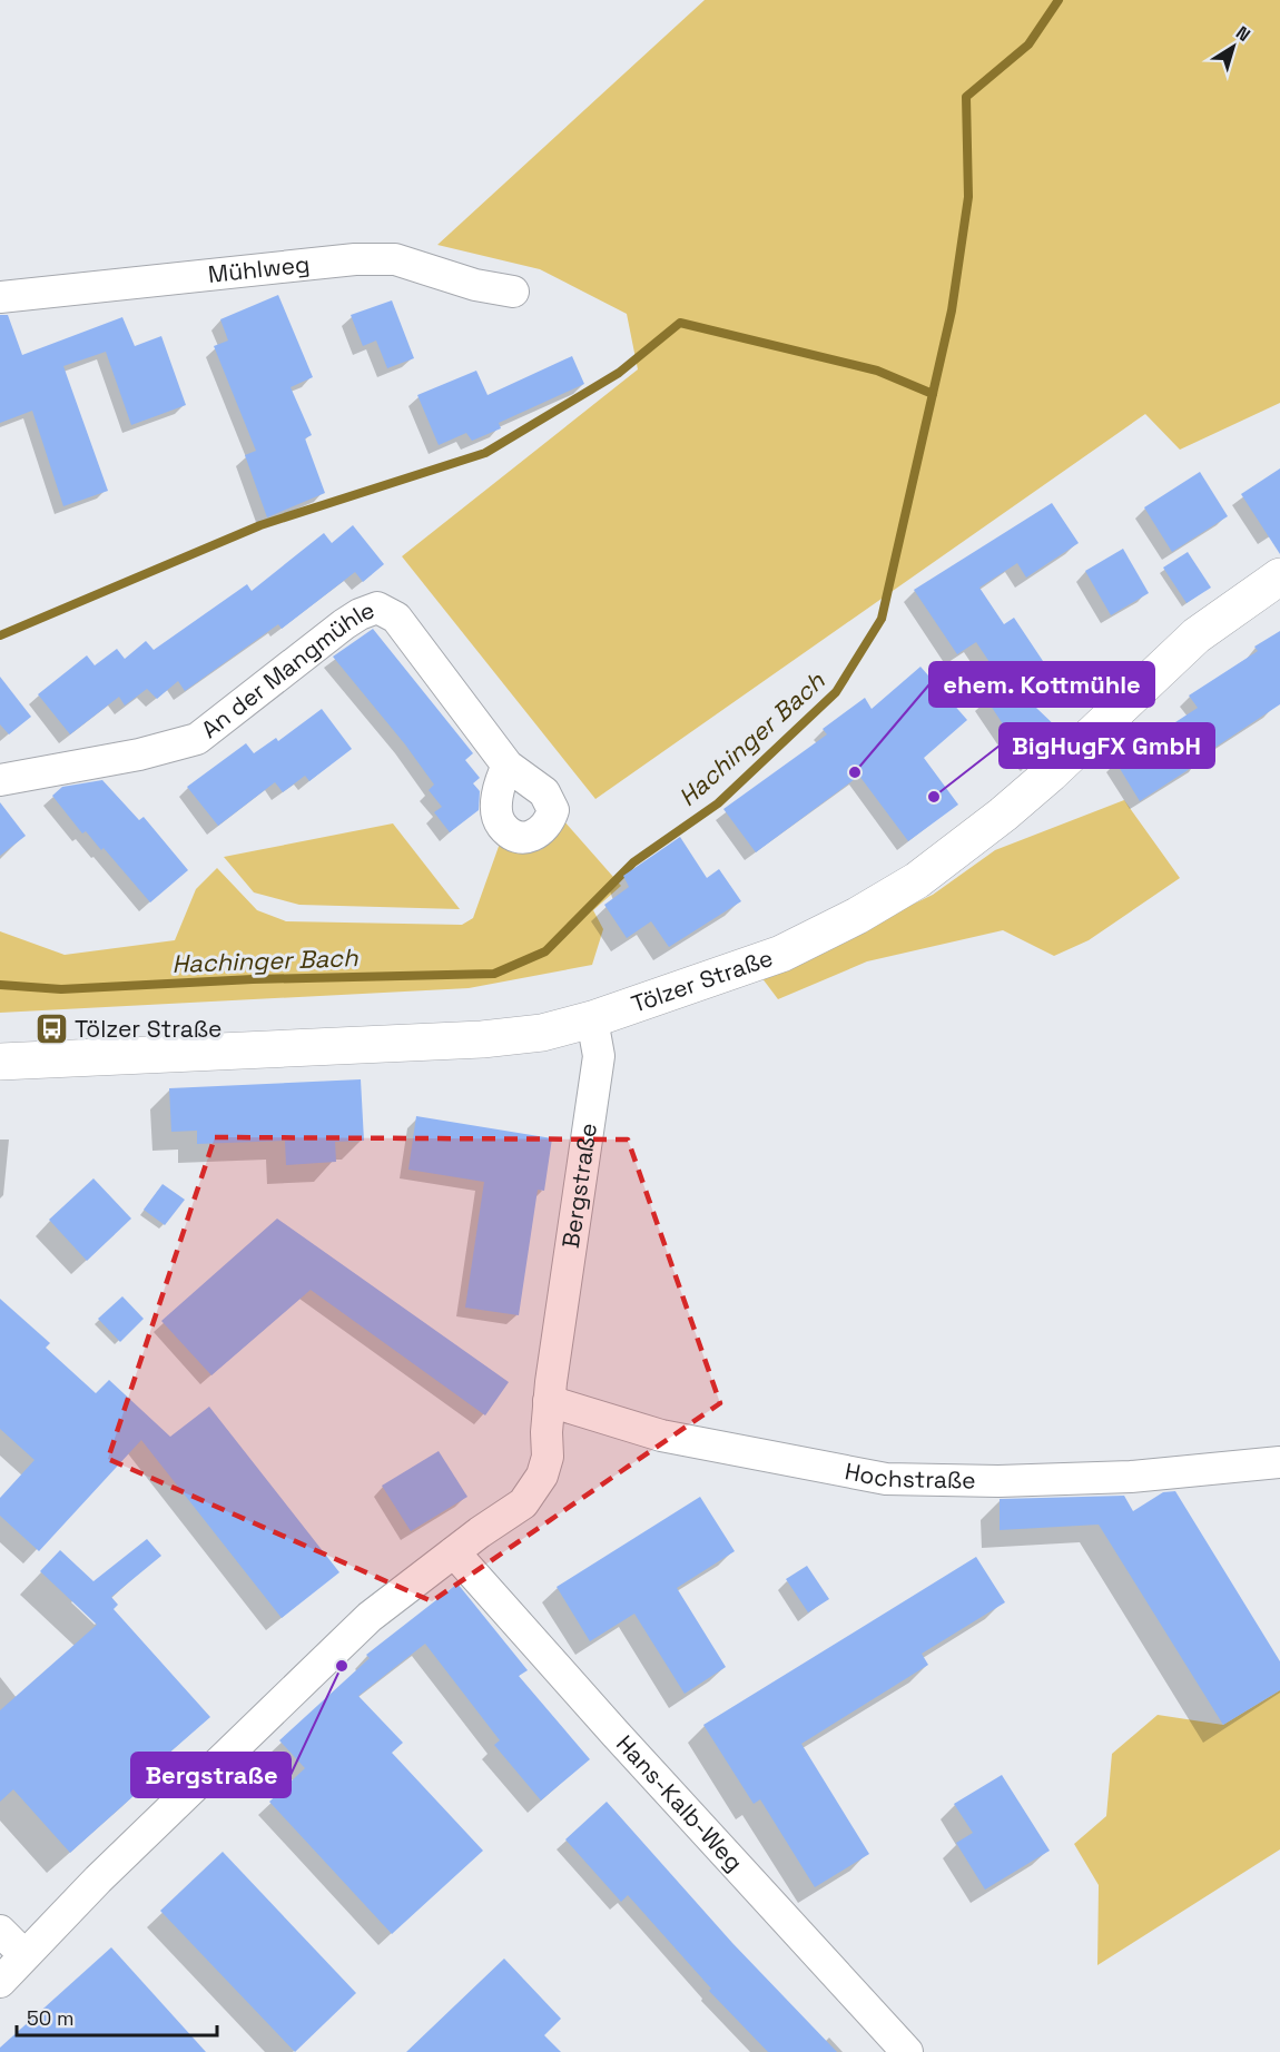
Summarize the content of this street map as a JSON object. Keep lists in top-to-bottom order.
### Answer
{
  "streets": {
    "main road": ["Tölzer Straße"],
    "street": [
      "Mühlweg",
      "An der Mangmühle",
      "Bergstraße",
      "Hochstraße",
      "Hans-Kalb-Weg"
    ]
  },
  "crossings": [
    ["Tölzer Straße", "Bergstraße"],
    ["Bergstraße", "Hochstraße"],
    ["Bergstraße", "Hans-Kalb-Weg"]
  ],
  "water": ["Hachinger Bach"],
  "places": {
    "other": ["ehem. Kottmühle", "BigHugFX GmbH", "Bergstraße"],
    "bus stop": ["Tölzer Straße"]
  },
  "scale_bar": "50 m",
  "north": "top right"
}
